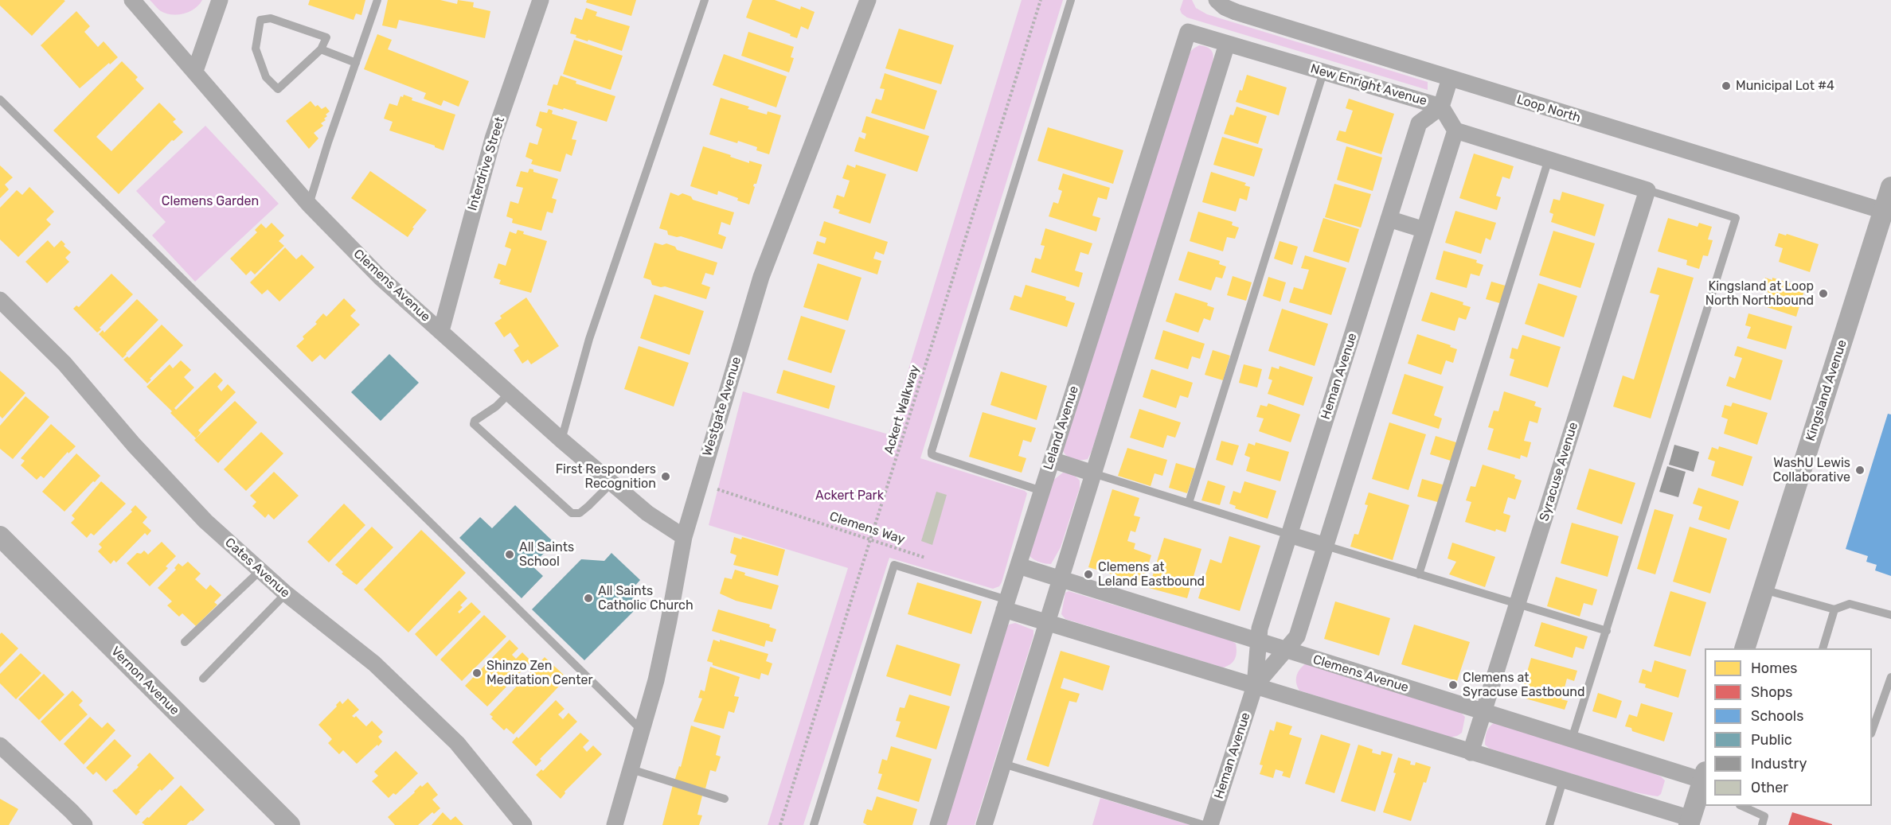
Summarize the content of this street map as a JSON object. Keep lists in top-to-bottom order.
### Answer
{
  "streets": {
    "street": [
      "New Enright Avenue",
      "Loop North",
      "Interdrive Street",
      "Clemens Avenue",
      "Heman Avenue",
      "Kingsland Avenue",
      "Westgate Avenue",
      "Leland Avenue",
      "Syracuse Avenue",
      "Cates Avenue",
      "Vernon Avenue"
    ],
    "path": ["Ackert Walkway", "Clemens Way"]
  },
  "crossings": [
    ["New Enright Avenue", "Heman Avenue"],
    ["New Enright Avenue", "Leland Avenue"],
    ["Loop North", "Kingsland Avenue"],
    ["Interdrive Street", "Clemens Avenue"],
    ["Clemens Avenue", "Heman Avenue"],
    ["Clemens Avenue", "Westgate Avenue"],
    ["Clemens Avenue", "Leland Avenue"],
    ["Clemens Avenue", "Syracuse Avenue"],
    ["Ackert Walkway", "Clemens Way"]
  ],
  "parks": ["Clemens Garden", "Ackert Park"],
  "places": [
    "Municipal Lot #4",
    "Kingsland at Loop North Northbound",
    "WashU Lewis Collaborative",
    "First Responders Recognition",
    "All Saints School",
    "Clemens at Leland Eastbound",
    "All Saints Catholic Church",
    "Shinzo Zen Meditation Center",
    "Clemens at Syracuse Eastbound"
  ],
  "legend": [
    "Homes",
    "Shops",
    "Schools",
    "Public",
    "Industry",
    "Other"
  ]
}
